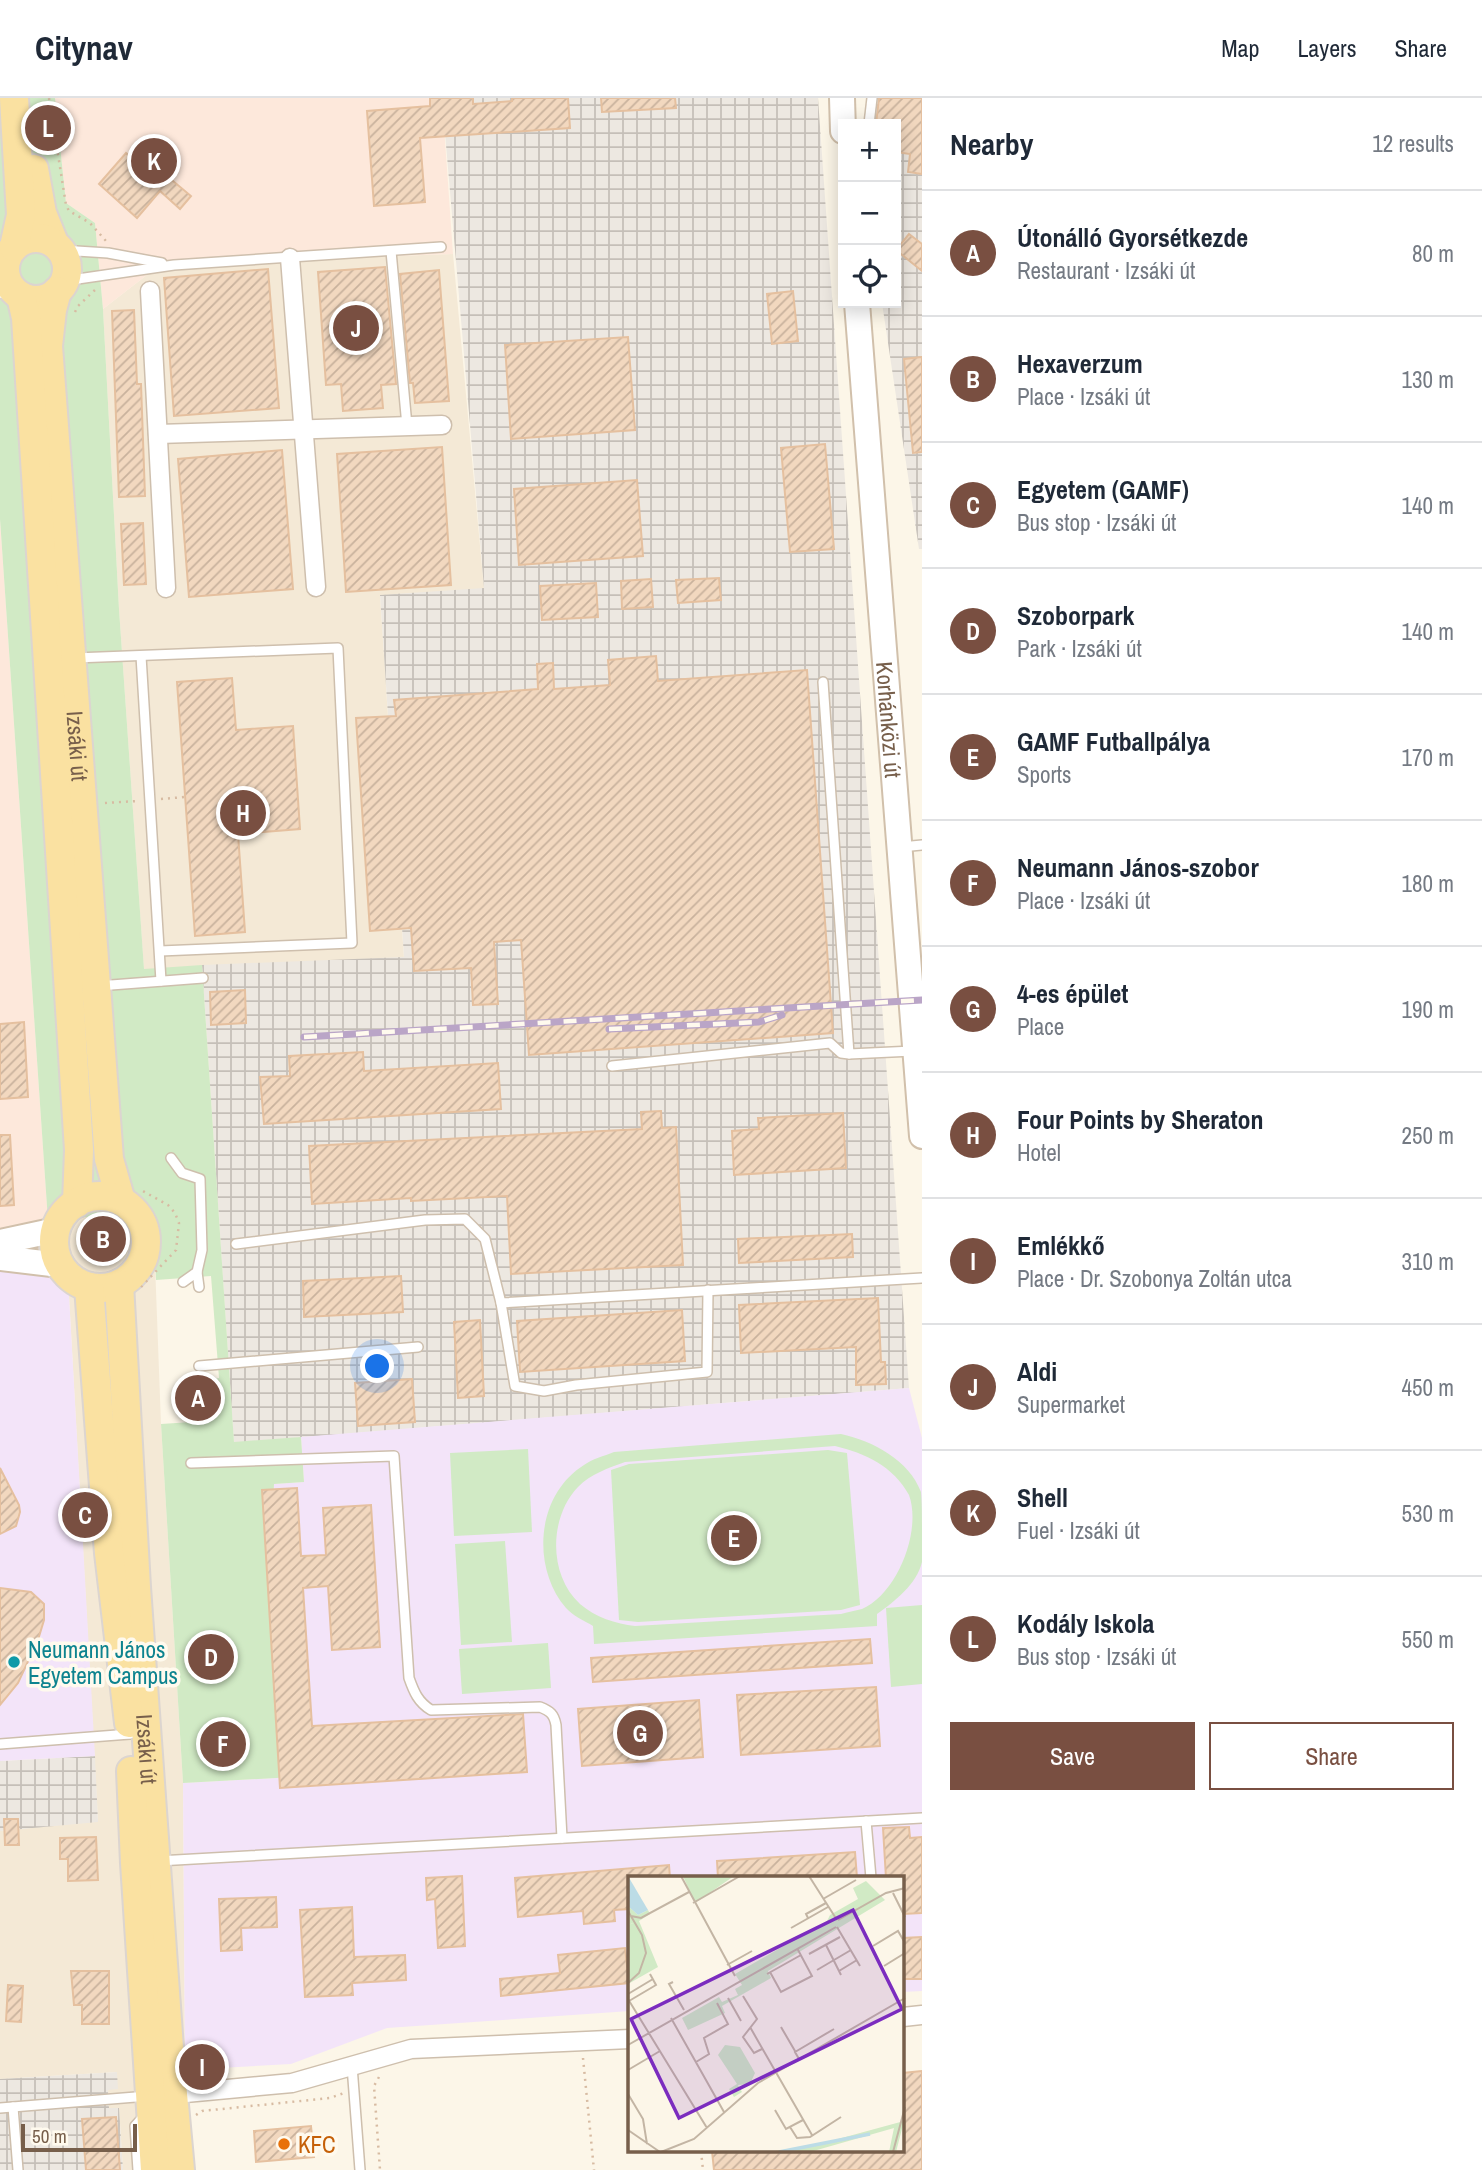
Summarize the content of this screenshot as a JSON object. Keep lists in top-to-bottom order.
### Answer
{
  "streets": {
    "main road": ["Izsáki út"],
    "street": ["Korhánközi út"]
  },
  "places": ["Neumann János Egyetem Campus", "KFC"],
  "scale_bar": "50 m",
  "page": {
    "header": "Citynav",
    "nav": ["Map", "Layers", "Share"],
    "heading": ["Nearby", "12 results"],
    "pins": [
      "L",
      "K",
      "J",
      "H",
      "B",
      "A",
      "C",
      "E",
      "D",
      "G",
      "F",
      "I"
    ],
    "map_buttons": ["+", "−"],
    "list": [
      {
        "mark": "A",
        "name": "Útonálló Gyorsétkezde",
        "note": "Restaurant · Izsáki út",
        "value": "80 m"
      },
      {
        "mark": "B",
        "name": "Hexaverzum",
        "note": "Place · Izsáki út",
        "value": "130 m"
      },
      {
        "mark": "C",
        "name": "Egyetem (GAMF)",
        "note": "Bus stop · Izsáki út",
        "value": "140 m"
      },
      {
        "mark": "D",
        "name": "Szoborpark",
        "note": "Park · Izsáki út",
        "value": "140 m"
      },
      {
        "mark": "E",
        "name": "GAMF Futballpálya",
        "note": "Sports",
        "value": "170 m"
      },
      {
        "mark": "F",
        "name": "Neumann János-szobor",
        "note": "Place · Izsáki út",
        "value": "180 m"
      },
      {
        "mark": "G",
        "name": "4-es épület",
        "note": "Place",
        "value": "190 m"
      },
      {
        "mark": "H",
        "name": "Four Points by Sheraton",
        "note": "Hotel",
        "value": "250 m"
      },
      {
        "mark": "I",
        "name": "Emlékkő",
        "note": "Place · Dr. Szobonya Zoltán utca",
        "value": "310 m"
      },
      {
        "mark": "J",
        "name": "Aldi",
        "note": "Supermarket",
        "value": "450 m"
      },
      {
        "mark": "K",
        "name": "Shell",
        "note": "Fuel · Izsáki út",
        "value": "530 m"
      },
      {
        "mark": "L",
        "name": "Kodály Iskola",
        "note": "Bus stop · Izsáki út",
        "value": "550 m"
      }
    ],
    "buttons": ["Save", "Share"],
    "scale": "50 m"
  }
}
